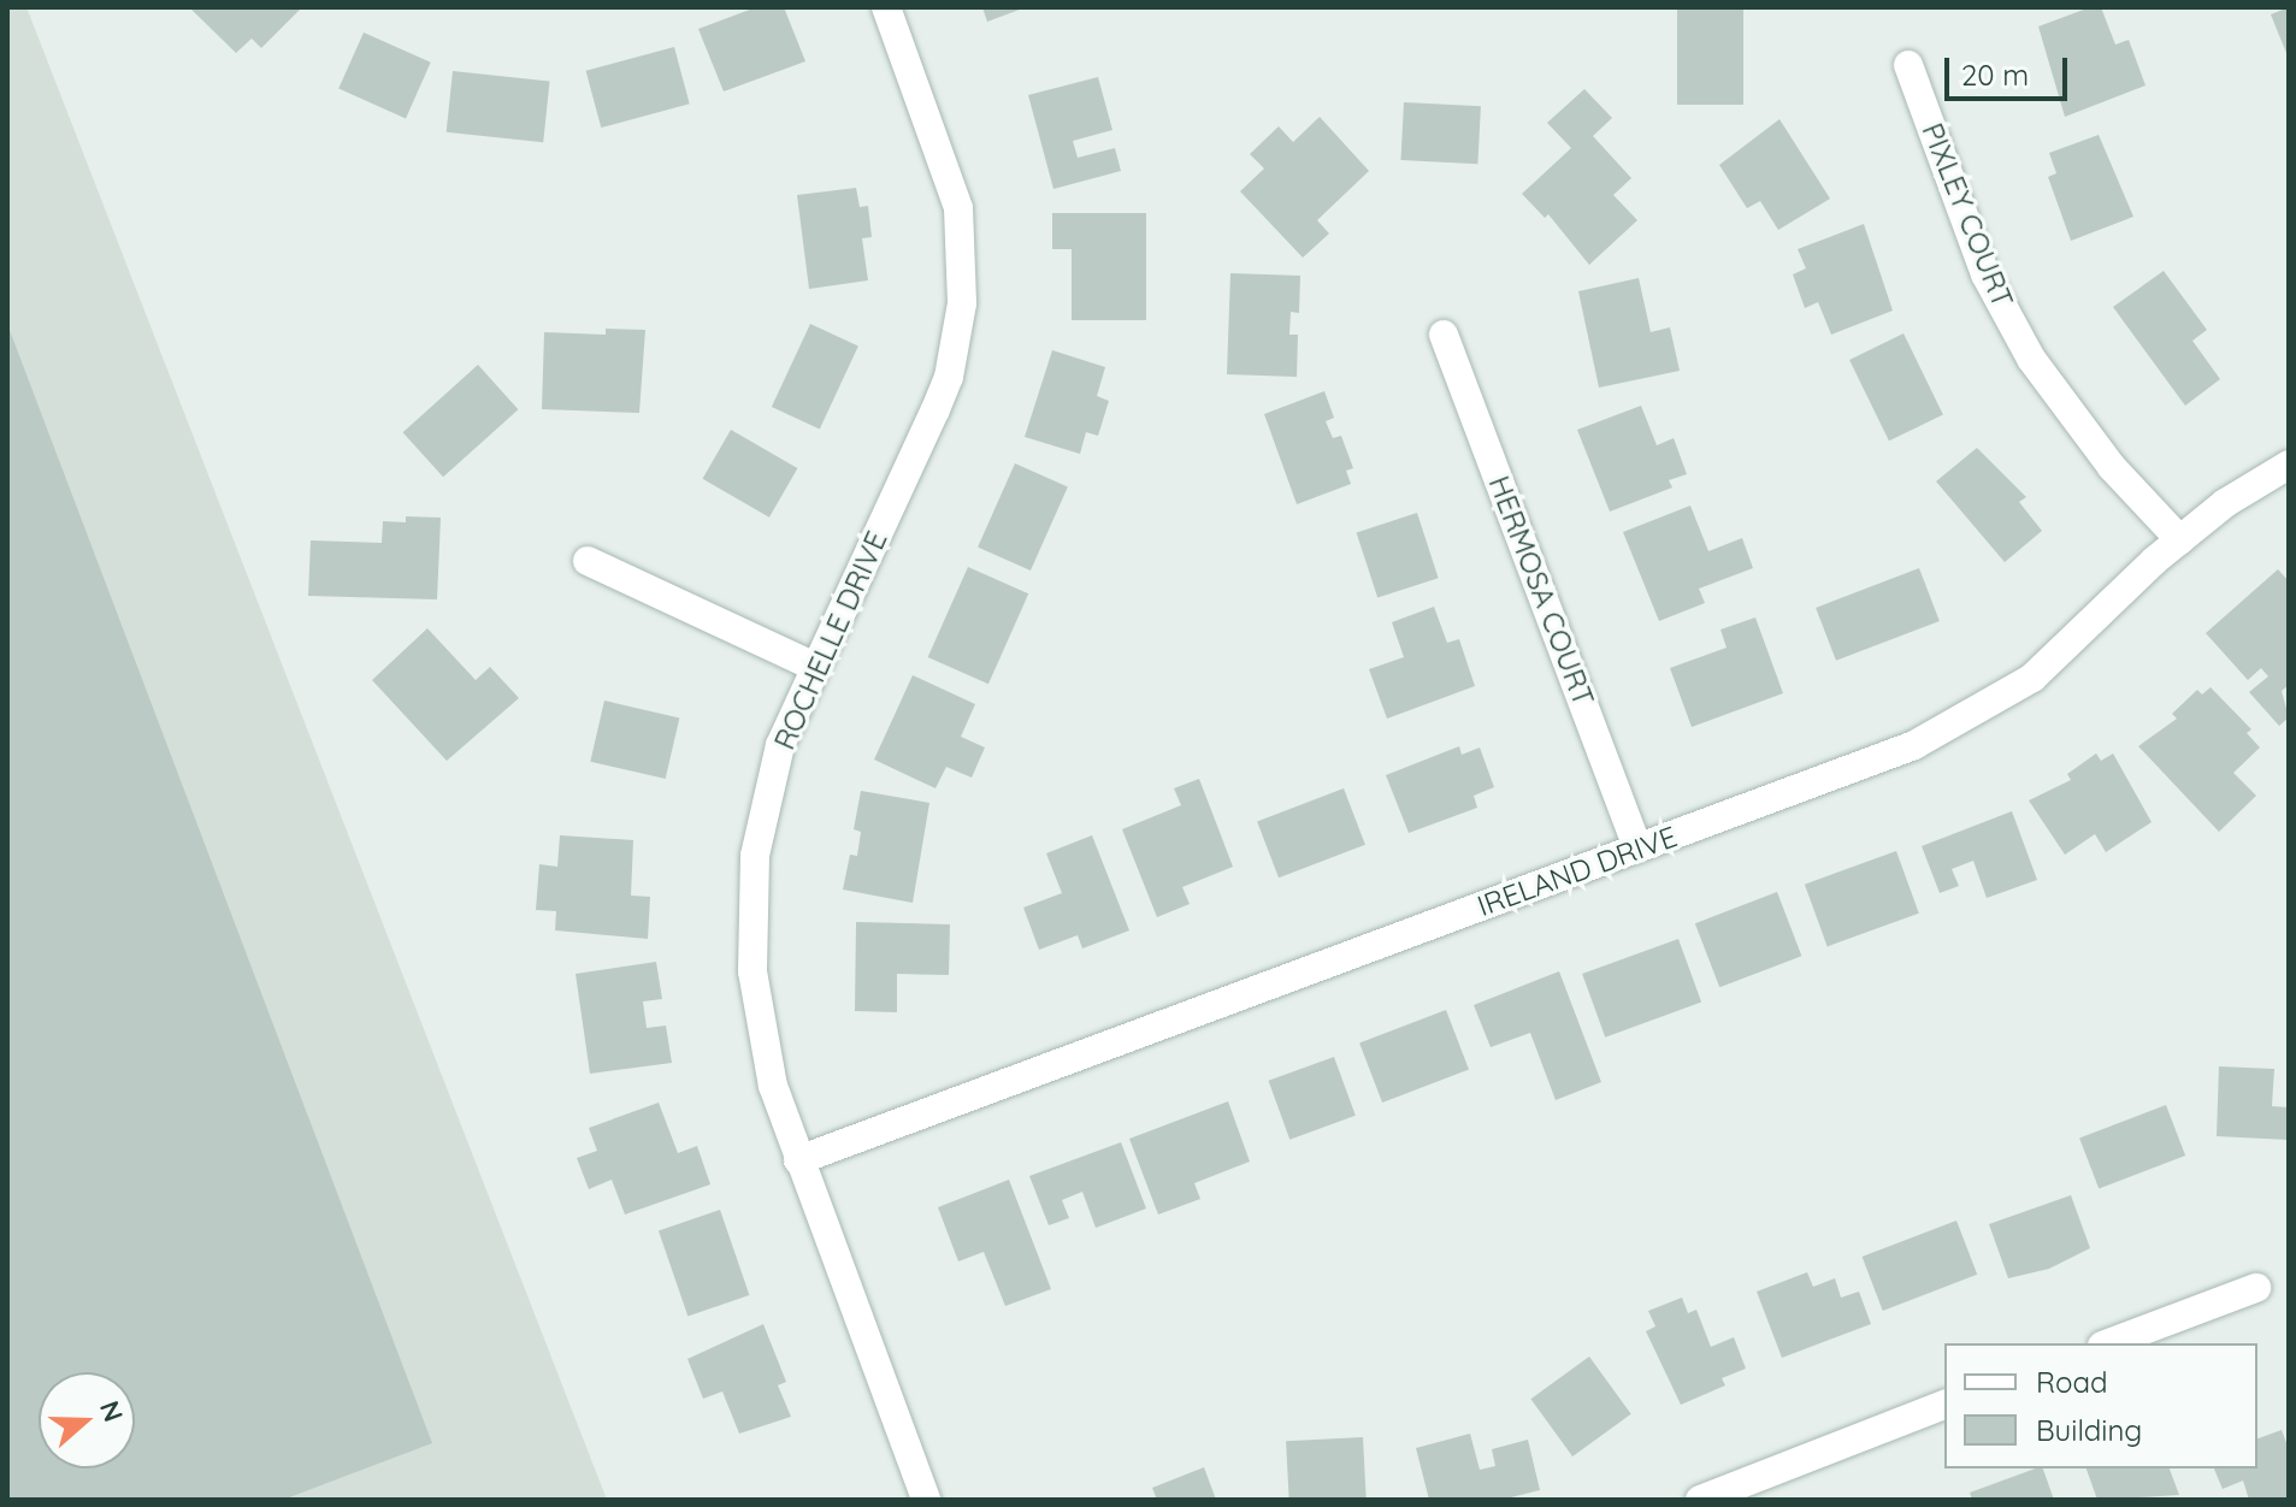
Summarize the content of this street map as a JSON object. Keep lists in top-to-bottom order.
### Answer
{
  "streets": {
    "street": [
      "PIXLEY COURT",
      "HERMOSA COURT",
      "ROCHELLE DRIVE",
      "IRELAND DRIVE"
    ]
  },
  "crossings": [
    ["PIXLEY COURT", "IRELAND DRIVE"],
    ["HERMOSA COURT", "IRELAND DRIVE"],
    ["ROCHELLE DRIVE", "IRELAND DRIVE"]
  ],
  "legend": ["Road", "Building"],
  "scale_bar": "20 m",
  "north": "right"
}
